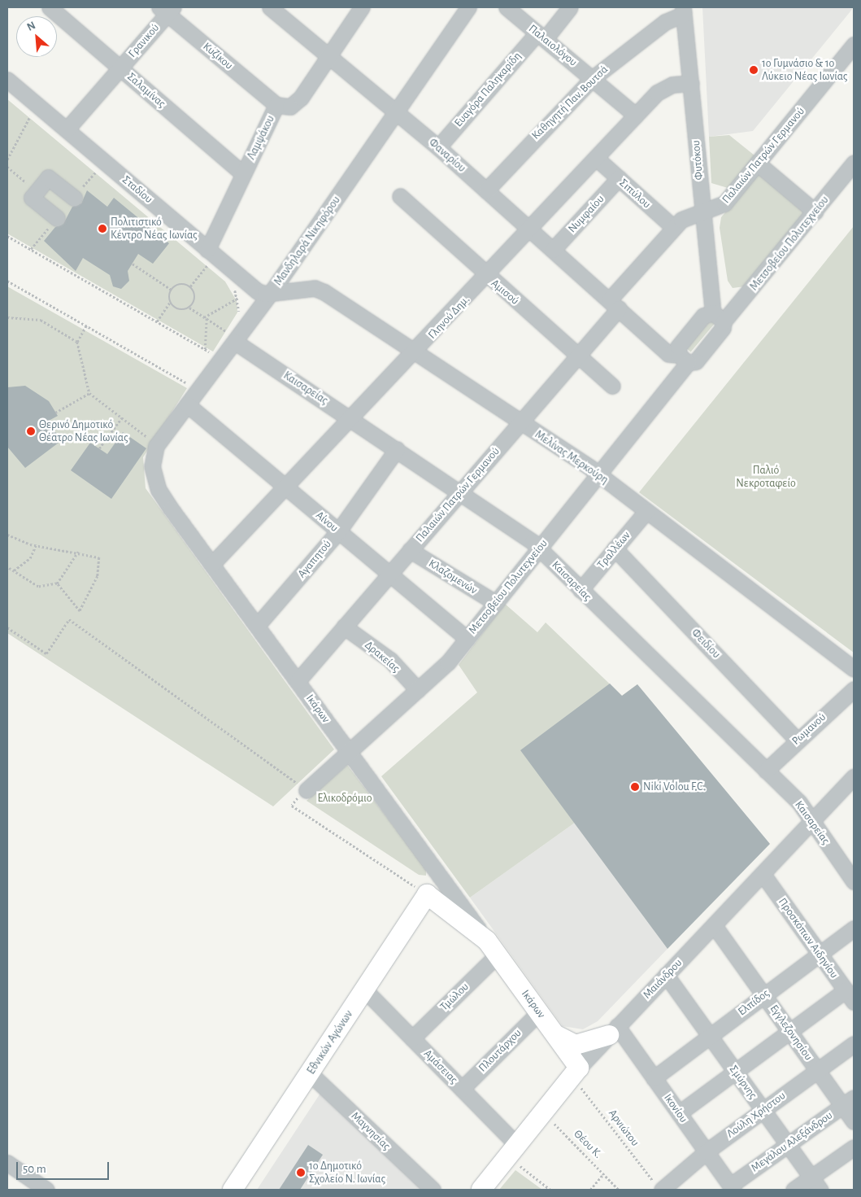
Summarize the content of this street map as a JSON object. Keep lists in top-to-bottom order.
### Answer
{
  "streets": {
    "main road": ["Ικάρων", "Μαιάνδρου", "Εθνικών Αγώνων"],
    "street": [
      "Γρανικού",
      "Παλαιολόγου",
      "Κυζίκου",
      "Ευαγόρα Παληκαρίδη",
      "Σαλαμίνας",
      "Καθηγητή Παν. Βουτσά",
      "Λαμψάκου",
      "Φαναρίου",
      "Παλαιών Πατρών Γερμανού",
      "Φυτόκου",
      "Σταδίου",
      "Σιπύλου",
      "Νυμφαίου",
      "Μανδηλαρά Νικηφόρου",
      "Μετσοβείου Πολυτεχνείου",
      "Αμισού",
      "Γληνού Δημ.",
      "Καισαρείας",
      "Μελίνας Μερκούρη",
      "Αίνου",
      "Τραλλέων",
      "Αγαπητού",
      "Κλαζομενών",
      "Φειδίου",
      "Δρακείας",
      "Ρωμανού",
      "Προσκόπων Αιδηνίου",
      "Τμώλου",
      "Ελπίδος",
      "Εγγλεζονησίου",
      "Πλουτάρχου",
      "Αμάσειας",
      "Σμύρνης",
      "Ικονίου",
      "Λούλη Χρήστου",
      "Μαγνησίας",
      "Μεγάλου Αλεξάνδρου"
    ],
    "path": ["Αρνιώτου", "Θέου Κ."]
  },
  "crossings": [
    ["Γρανικού", "Κυζίκου"],
    ["Γρανικού", "Σαλαμίνας"],
    ["Γρανικού", "Σταδίου"],
    ["Παλαιολόγου", "Ευαγόρα Παληκαρίδη"],
    ["Παλαιολόγου", "Καθηγητή Παν. Βουτσά"],
    ["Παλαιολόγου", "Γληνού Δημ."],
    ["Κυζίκου", "Λαμψάκου"],
    ["Ευαγόρα Παληκαρίδη", "Φαναρίου"],
    ["Σαλαμίνας", "Λαμψάκου"],
    ["Καθηγητή Παν. Βουτσά", "Φαναρίου"],
    ["Καθηγητή Παν. Βουτσά", "Φυτόκου"],
    ["Λαμψάκου", "Φαναρίου"],
    ["Λαμψάκου", "Σταδίου"],
    ["Φαναρίου", "Παλαιών Πατρών Γερμανού"],
    ["Φαναρίου", "Νυμφαίου"],
    ["Φαναρίου", "Μανδηλαρά Νικηφόρου"],
    ["Φαναρίου", "Μετσοβείου Πολυτεχνείου"],
    ["Φαναρίου", "Γληνού Δημ."],
    ["Παλαιών Πατρών Γερμανού", "Φυτόκου"],
    ["Παλαιών Πατρών Γερμανού", "Σιπύλου"],
    ["Παλαιών Πατρών Γερμανού", "Αμισού"],
    ["Παλαιών Πατρών Γερμανού", "Καισαρείας"],
    ["Παλαιών Πατρών Γερμανού", "Μελίνας Μερκούρη"],
    ["Παλαιών Πατρών Γερμανού", "Αίνου"],
    ["Παλαιών Πατρών Γερμανού", "Κλαζομενών"],
    ["Παλαιών Πατρών Γερμανού", "Δρακείας"],
    ["Παλαιών Πατρών Γερμανού", "Ικάρων"],
    ["Φυτόκου", "Μετσοβείου Πολυτεχνείου"],
    ["Φυτόκου", "Γληνού Δημ."],
    ["Σταδίου", "Μανδηλαρά Νικηφόρου"],
    ["Σταδίου", "Μελίνας Μερκούρη"],
    ["Σιπύλου", "Νυμφαίου"],
    ["Σιπύλου", "Γληνού Δημ."],
    ["Μανδηλαρά Νικηφόρου", "Καισαρείας"],
    ["Μανδηλαρά Νικηφόρου", "Μελίνας Μερκούρη"],
    ["Μανδηλαρά Νικηφόρου", "Αίνου"],
    ["Μανδηλαρά Νικηφόρου", "Ικάρων"],
    ["Μετσοβείου Πολυτεχνείου", "Καισαρείας"],
    ["Μετσοβείου Πολυτεχνείου", "Μελίνας Μερκούρη"],
    ["Μετσοβείου Πολυτεχνείου", "Αίνου"],
    ["Μετσοβείου Πολυτεχνείου", "Κλαζομενών"],
    ["Μετσοβείου Πολυτεχνείου", "Δρακείας"],
    ["Μετσοβείου Πολυτεχνείου", "Ικάρων"],
    ["Αμισού", "Γληνού Δημ."],
    ["Γληνού Δημ.", "Καισαρείας"],
    ["Γληνού Δημ.", "Μελίνας Μερκούρη"],
    ["Γληνού Δημ.", "Αίνου"],
    ["Γληνού Δημ.", "Ικάρων"],
    ["Καισαρείας", "Τραλλέων"],
    ["Καισαρείας", "Αγαπητού"],
    ["Καισαρείας", "Ρωμανού"],
    ["Καισαρείας", "Μαιάνδρου"],
    ["Μελίνας Μερκούρη", "Τραλλέων"],
    ["Αίνου", "Αγαπητού"],
    ["Τραλλέων", "Φειδίου"],
    ["Αγαπητού", "Ικάρων"],
    ["Φειδίου", "Ρωμανού"],
    ["Ικάρων", "Μαιάνδρου"],
    ["Ικάρων", "Τμώλου"],
    ["Ικάρων", "Εθνικών Αγώνων"],
    ["Ικάρων", "Πλουτάρχου"],
    ["Ικάρων", "Αρνιώτου"],
    ["Προσκόπων Αιδηνίου", "Μαιάνδρου"],
    ["Προσκόπων Αιδηνίου", "Ελπίδος"],
    ["Μαιάνδρου", "Εγγλεζονησίου"],
    ["Μαιάνδρου", "Αμάσειας"],
    ["Μαιάνδρου", "Σμύρνης"],
    ["Μαιάνδρου", "Ικονίου"],
    ["Μαιάνδρου", "Αρνιώτου"],
    ["Μαιάνδρου", "Θέου Κ."],
    ["Τμώλου", "Αμάσειας"],
    ["Ελπίδος", "Εγγλεζονησίου"],
    ["Ελπίδος", "Σμύρνης"],
    ["Ελπίδος", "Ικονίου"],
    ["Εγγλεζονησίου", "Λούλη Χρήστου"],
    ["Εγγλεζονησίου", "Μεγάλου Αλεξάνδρου"],
    ["Εθνικών Αγώνων", "Αμάσειας"],
    ["Εθνικών Αγώνων", "Μαγνησίας"],
    ["Πλουτάρχου", "Αμάσειας"],
    ["Σμύρνης", "Λούλη Χρήστου"],
    ["Σμύρνης", "Μεγάλου Αλεξάνδρου"],
    ["Ικονίου", "Λούλη Χρήστου"],
    ["Ικονίου", "Μεγάλου Αλεξάνδρου"],
    ["Λούλη Χρήστου", "Αρνιώτου"]
  ],
  "parks": ["Παλιό Νεκροταφείο", "Ελικοδρόμιο"],
  "places": [
    "1ο Γυμνάσιο & 1ο Λύκειο Νέας Ιωνίας",
    "Πολιτιστικό Κέντρο Νέας Ιωνίας",
    "Θερινό Δημοτικό Θέατρο Νέας Ιωνίας",
    "Niki Volou F.C.",
    "1ο Δημοτικό Σχολείο Ν. Ιωνίας"
  ],
  "scale_bar": "50 m",
  "north": "top left"
}
